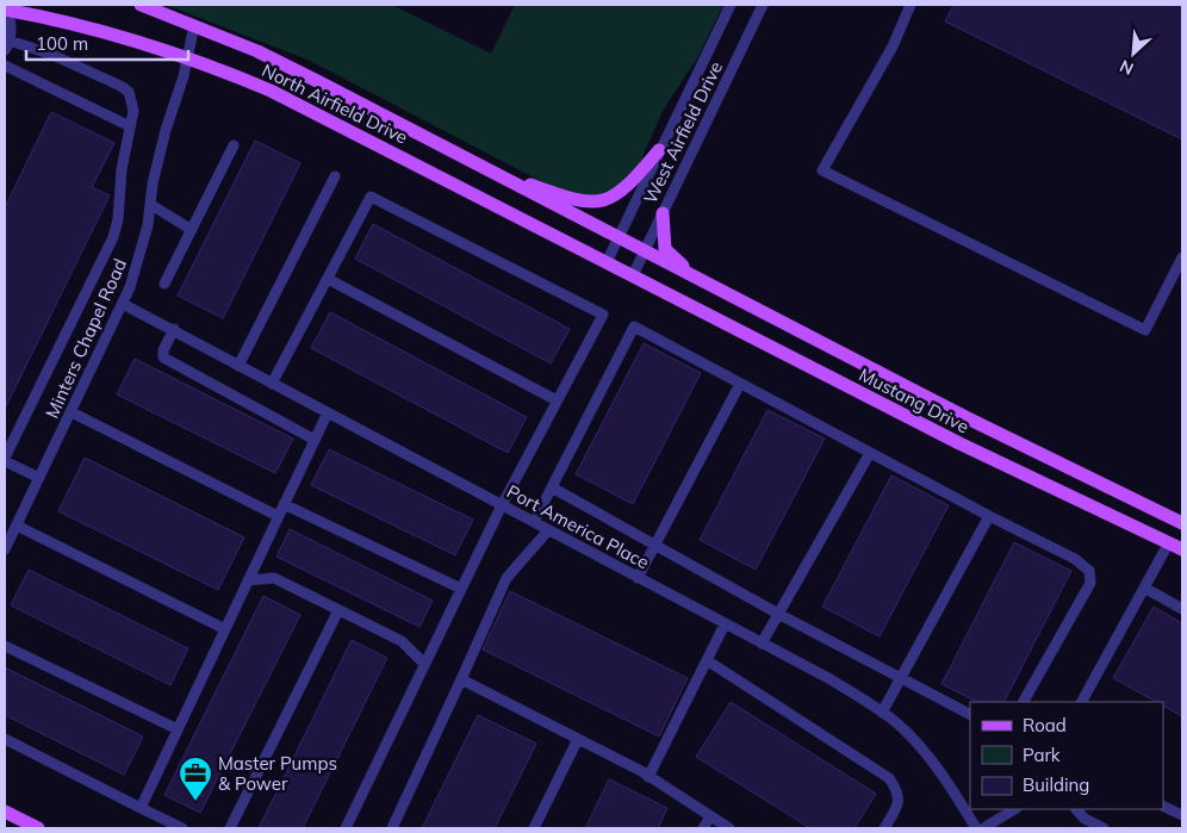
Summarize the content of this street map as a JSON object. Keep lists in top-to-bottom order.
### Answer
{
  "streets": {
    "main road": ["North Airfield Drive", "Mustang Drive"],
    "street": ["West Airfield Drive", "Minters Chapel Road", "Port America Place"]
  },
  "crossings": [
    ["North Airfield Drive", "West Airfield Drive"],
    ["North Airfield Drive", "Minters Chapel Road"],
    ["North Airfield Drive", "Mustang Drive"],
    ["West Airfield Drive", "Mustang Drive"],
    ["Minters Chapel Road", "Port America Place"]
  ],
  "places": {
    "office": ["Master Pumps & Power"]
  },
  "legend": ["Road", "Park", "Building"],
  "scale_bar": "100 m",
  "north": "bottom left"
}
